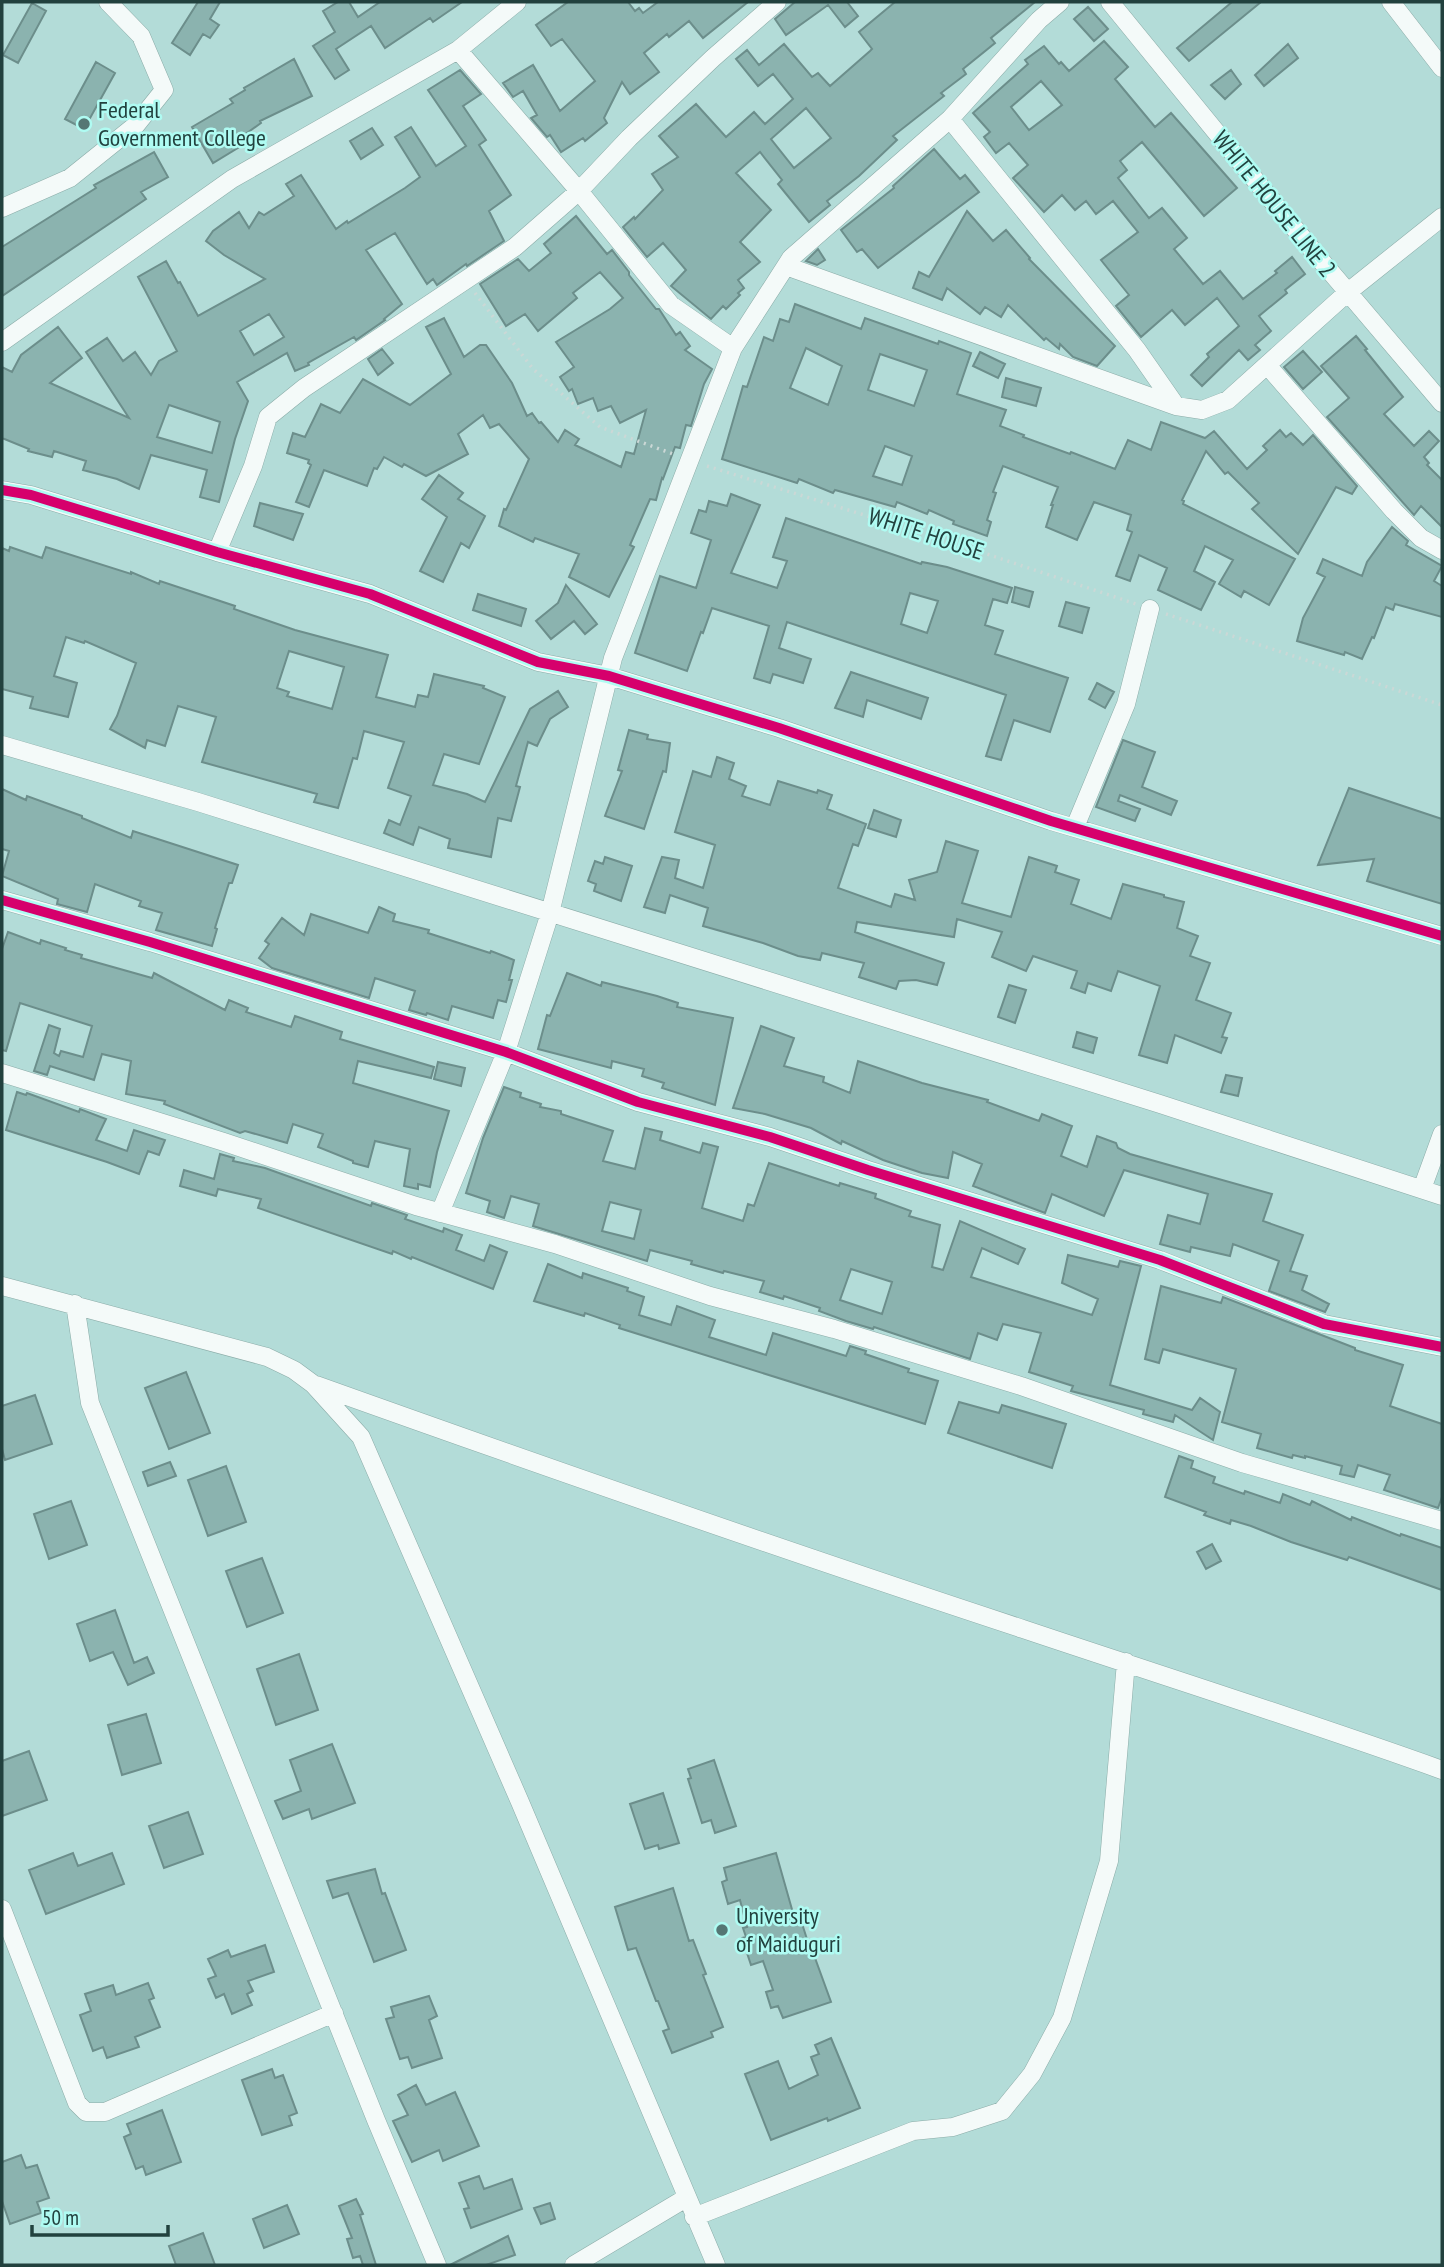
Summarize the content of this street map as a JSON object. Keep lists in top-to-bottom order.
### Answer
{
  "streets": {
    "street": ["WHITE HOUSE LINE 2"],
    "path": ["WHITE HOUSE"]
  },
  "places": ["Federal Government College", "University of Maiduguri"],
  "scale_bar": "50 m"
}
